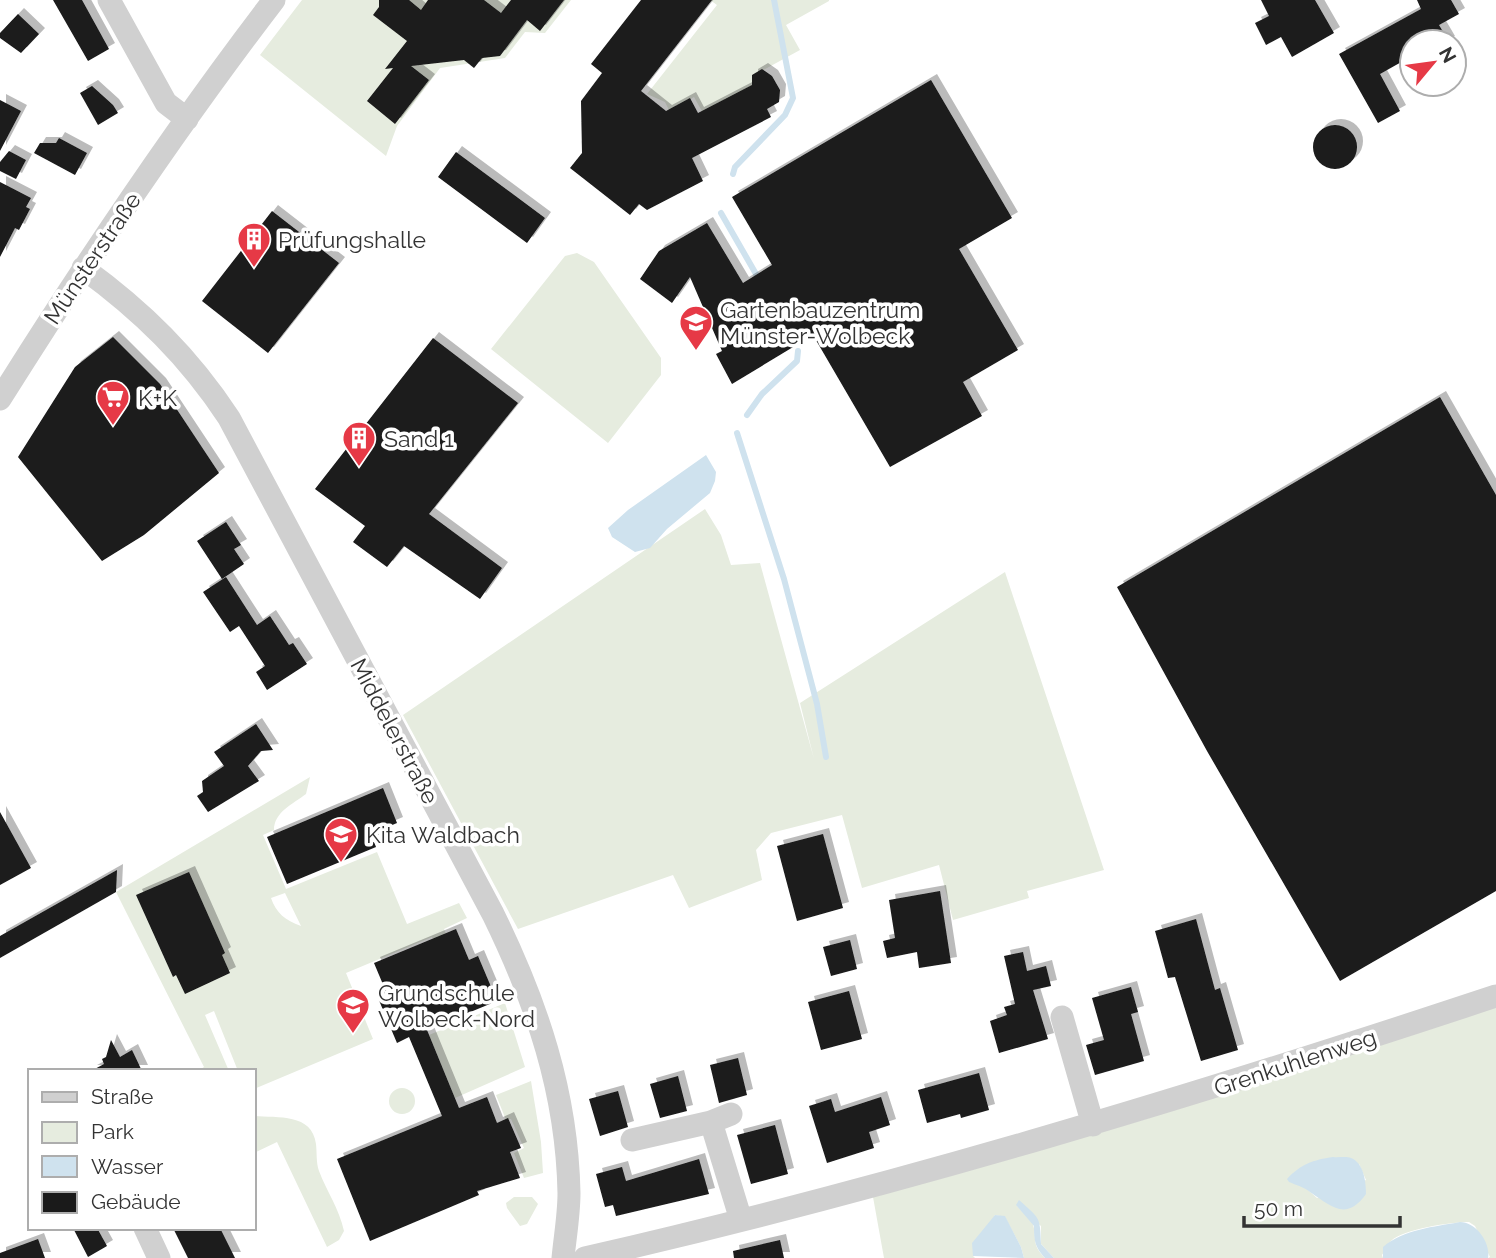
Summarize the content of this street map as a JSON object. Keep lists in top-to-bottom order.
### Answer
{
  "streets": {
    "street": ["Münsterstraße", "Middelerstraße", "Grenkuhlenweg"]
  },
  "crossings": [
    ["Münsterstraße", "Middelerstraße"]
  ],
  "places": {
    "building": ["Prüfungshalle", "Sand 1"],
    "school or university": ["Gartenbauzentrum Münster-Wolbeck", "Kita Waldbach", "Grundschule Wolbeck-Nord"],
    "supermarket": ["K+K"]
  },
  "legend": [
    "Straße",
    "Park",
    "Wasser",
    "Gebäude"
  ],
  "scale_bar": "50 m",
  "north": "top right"
}
